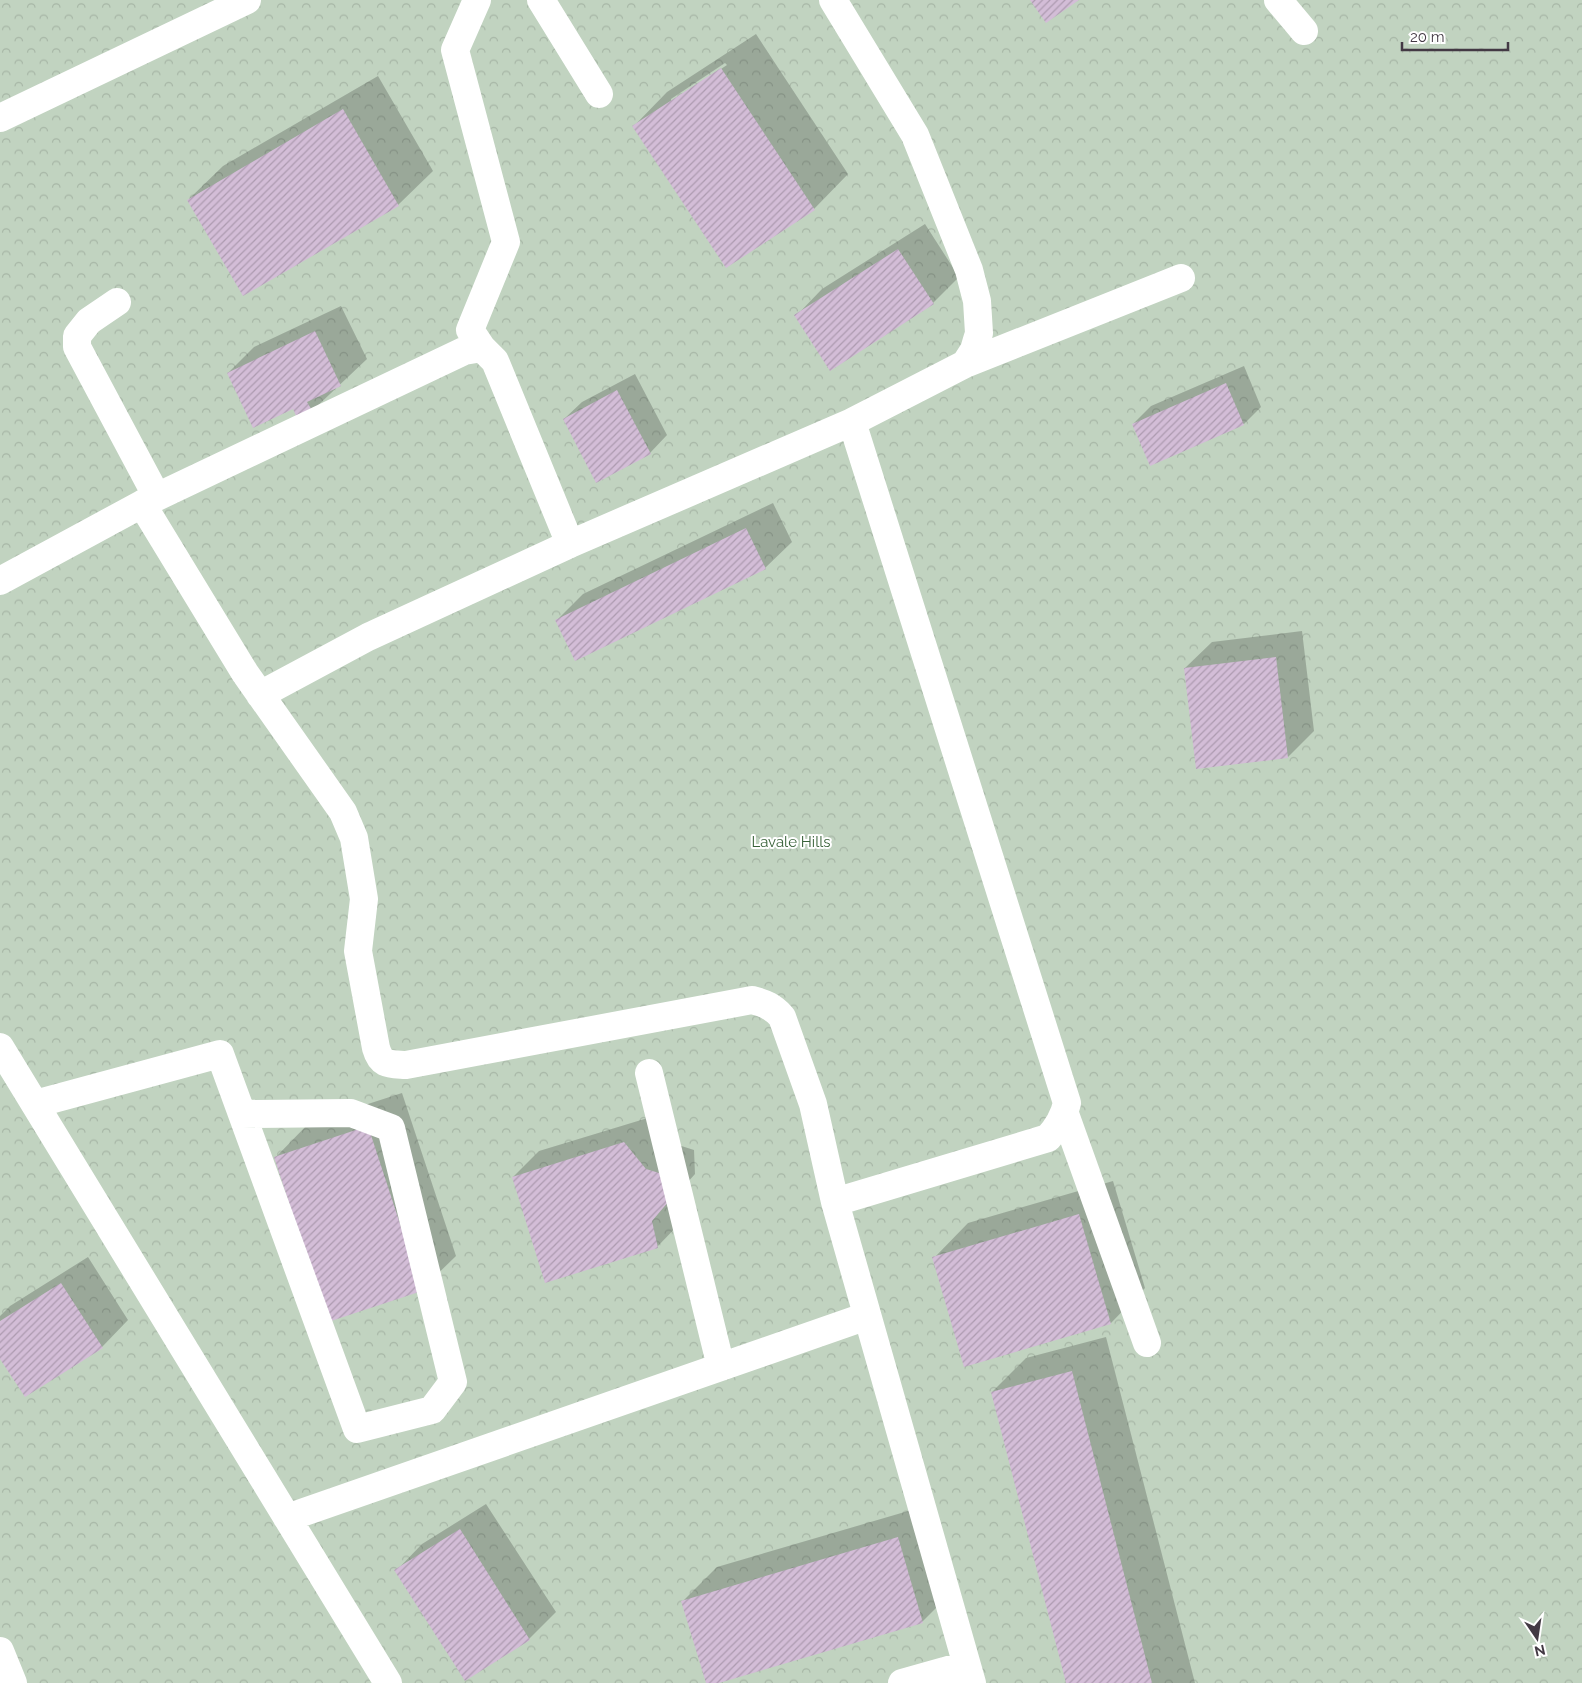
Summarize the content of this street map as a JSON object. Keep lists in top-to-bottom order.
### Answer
{
  "parks": ["Lavale Hills"],
  "scale_bar": "20 m",
  "north": "bottom"
}
